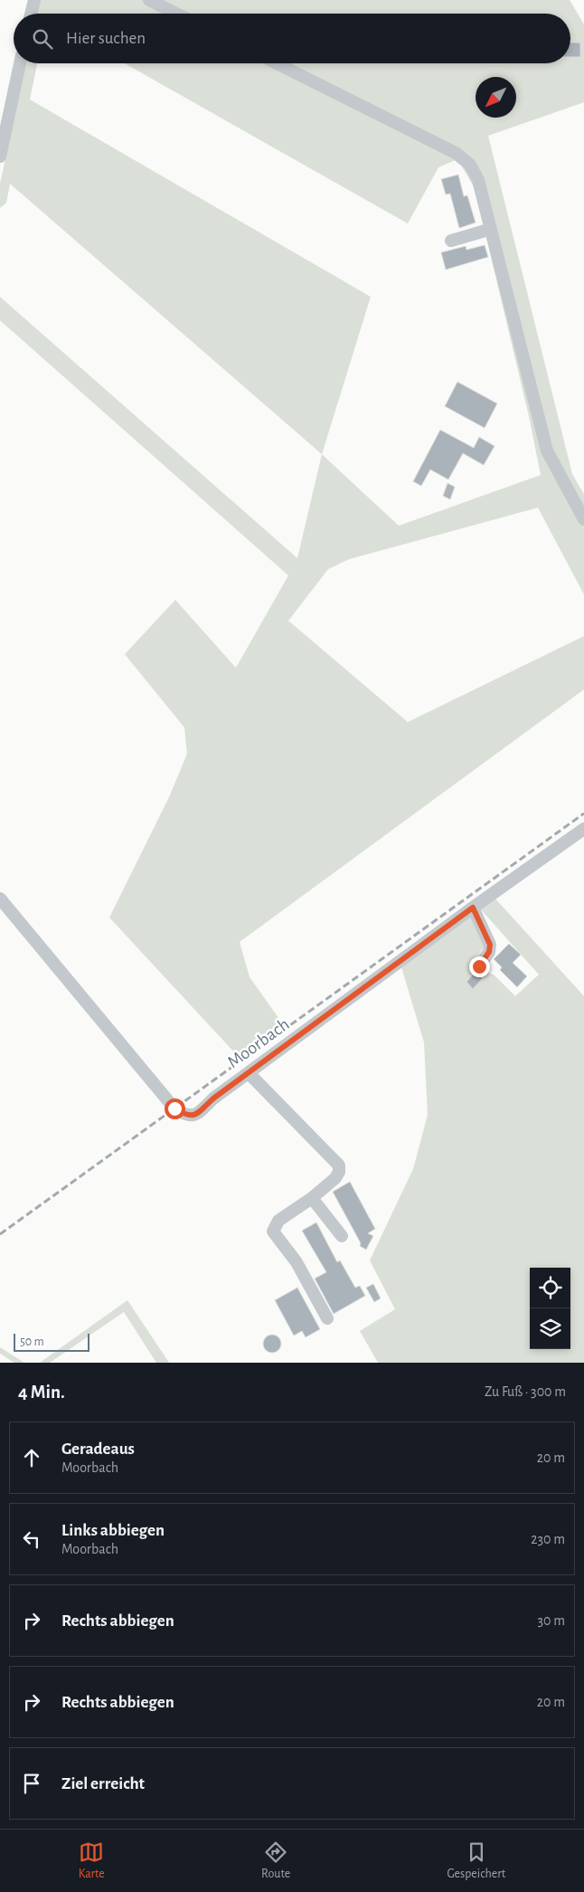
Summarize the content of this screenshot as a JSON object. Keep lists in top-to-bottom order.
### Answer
{
  "streets": {
    "street": ["Moorbach"]
  },
  "scale_bar": "50 m",
  "north": "bottom left",
  "page": {
    "search": "Hier suchen",
    "scale": "50 m",
    "heading": ["4 Min.", "Zu Fuß · 300 m"],
    "list": [
      ["Geradeaus", "Moorbach", "20 m"],
      ["Links abbiegen", "Moorbach", "230 m"],
      ["Rechts abbiegen", "30 m"],
      ["Rechts abbiegen", "20 m"],
      "Ziel erreicht"
    ],
    "nav": ["Karte", "Route", "Gespeichert"]
  }
}
